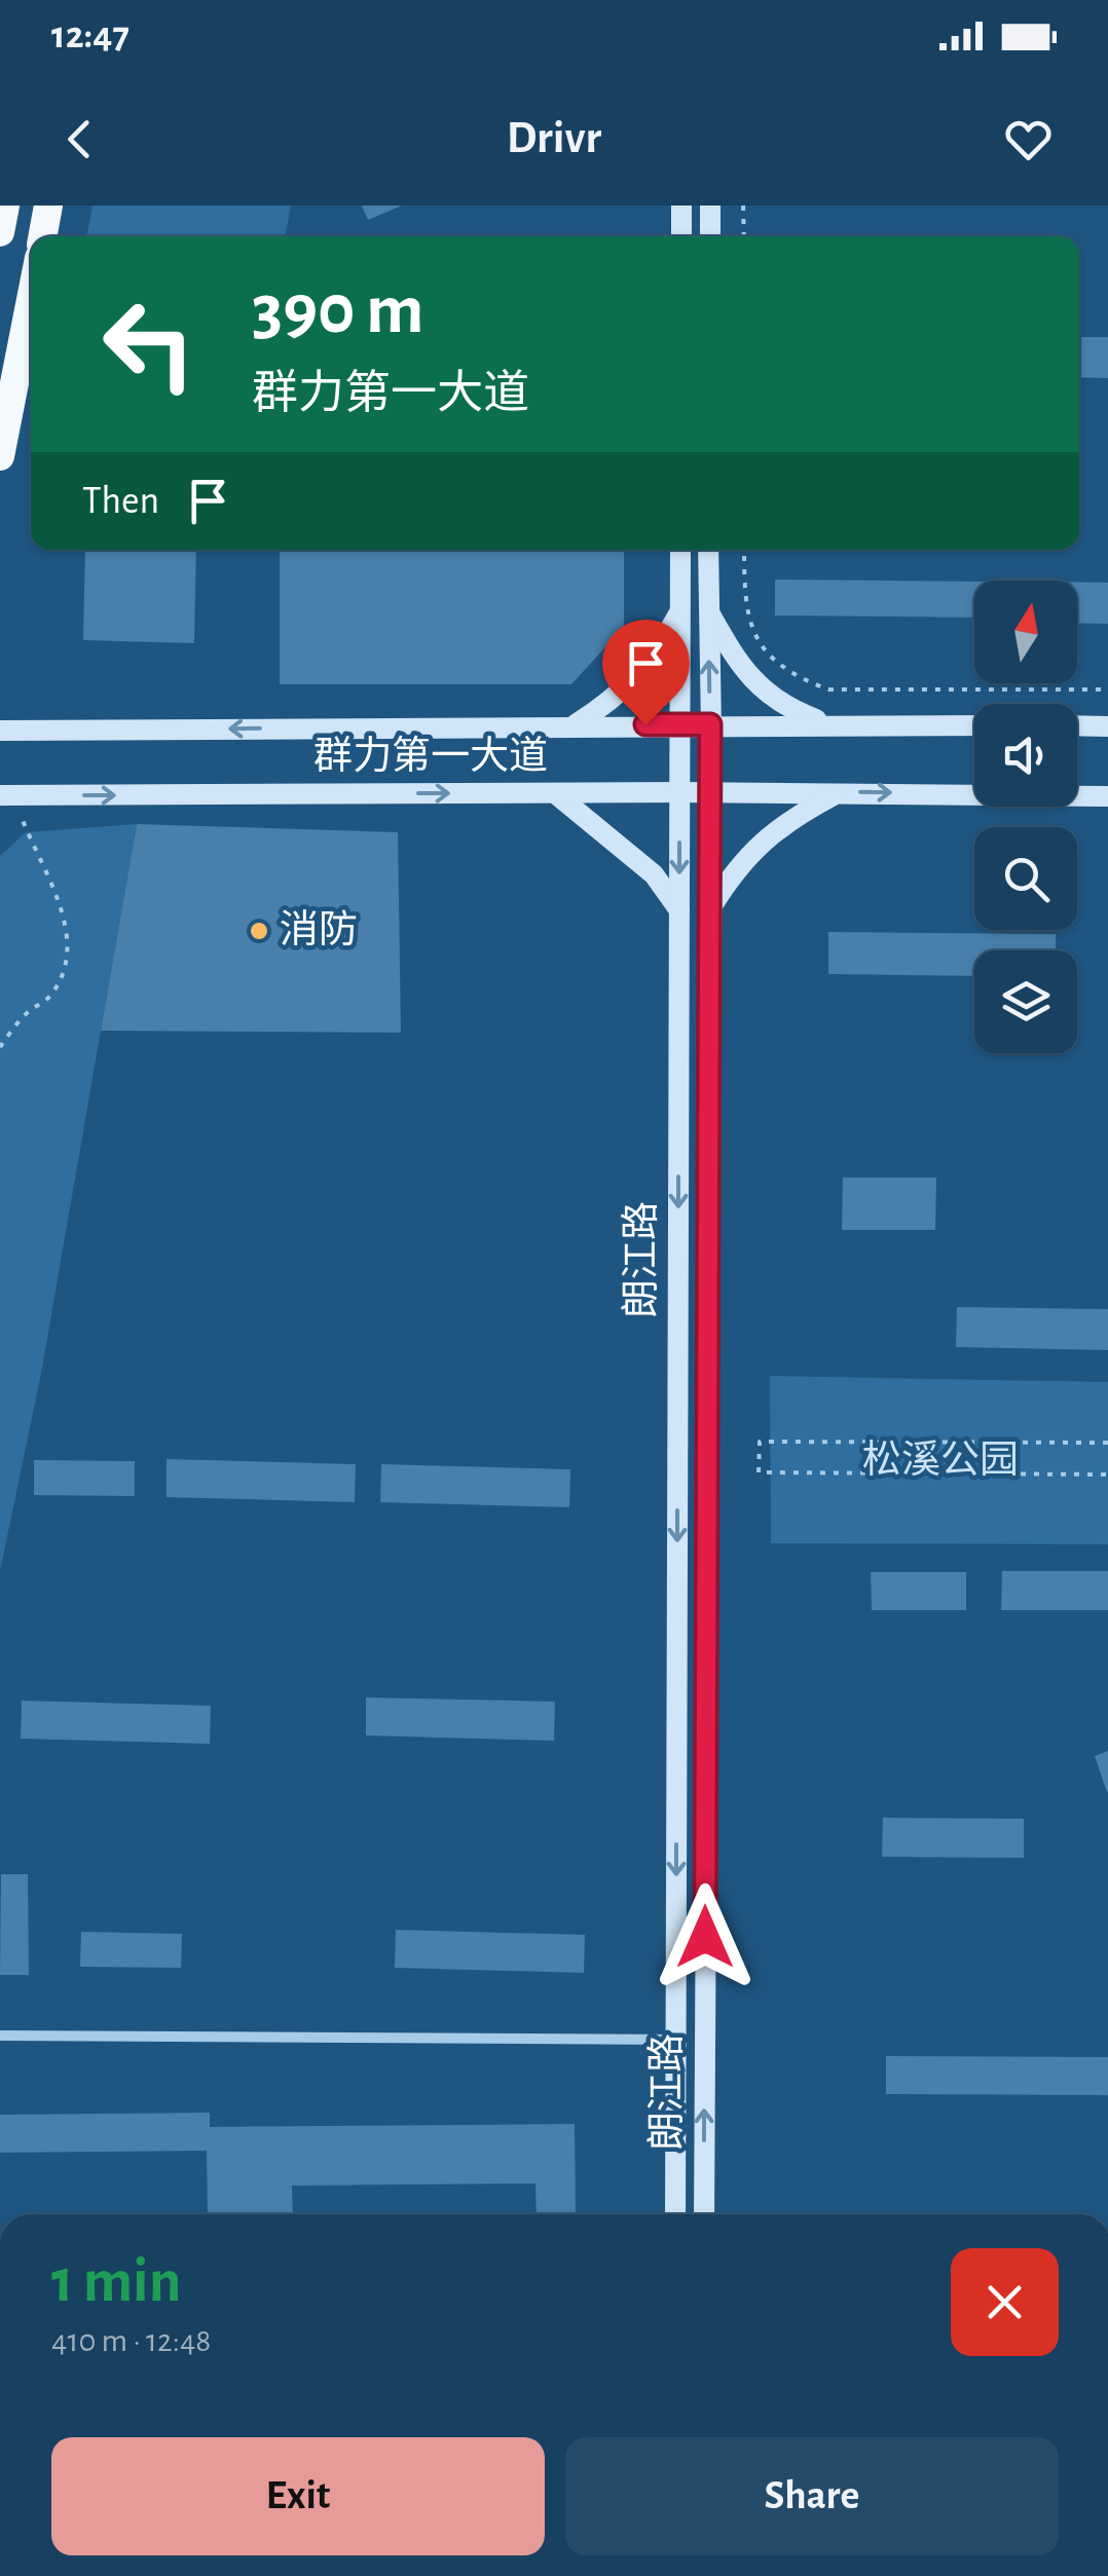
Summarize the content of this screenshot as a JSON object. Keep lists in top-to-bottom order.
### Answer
{
  "streets": {
    "main road": ["群力第一大道", "朗江路"]
  },
  "crossings": [
    ["群力第一大道", "朗江路"]
  ],
  "parks": ["松溪公园"],
  "places": ["消防"],
  "north": "top",
  "page": {
    "status": "12:47",
    "header": "Drivr",
    "turn": ["390 m", "群力第一大道"],
    "then": "Then",
    "heading": ["1 min", "410 m · 12:48"],
    "buttons": ["Exit", "Share"]
  }
}
